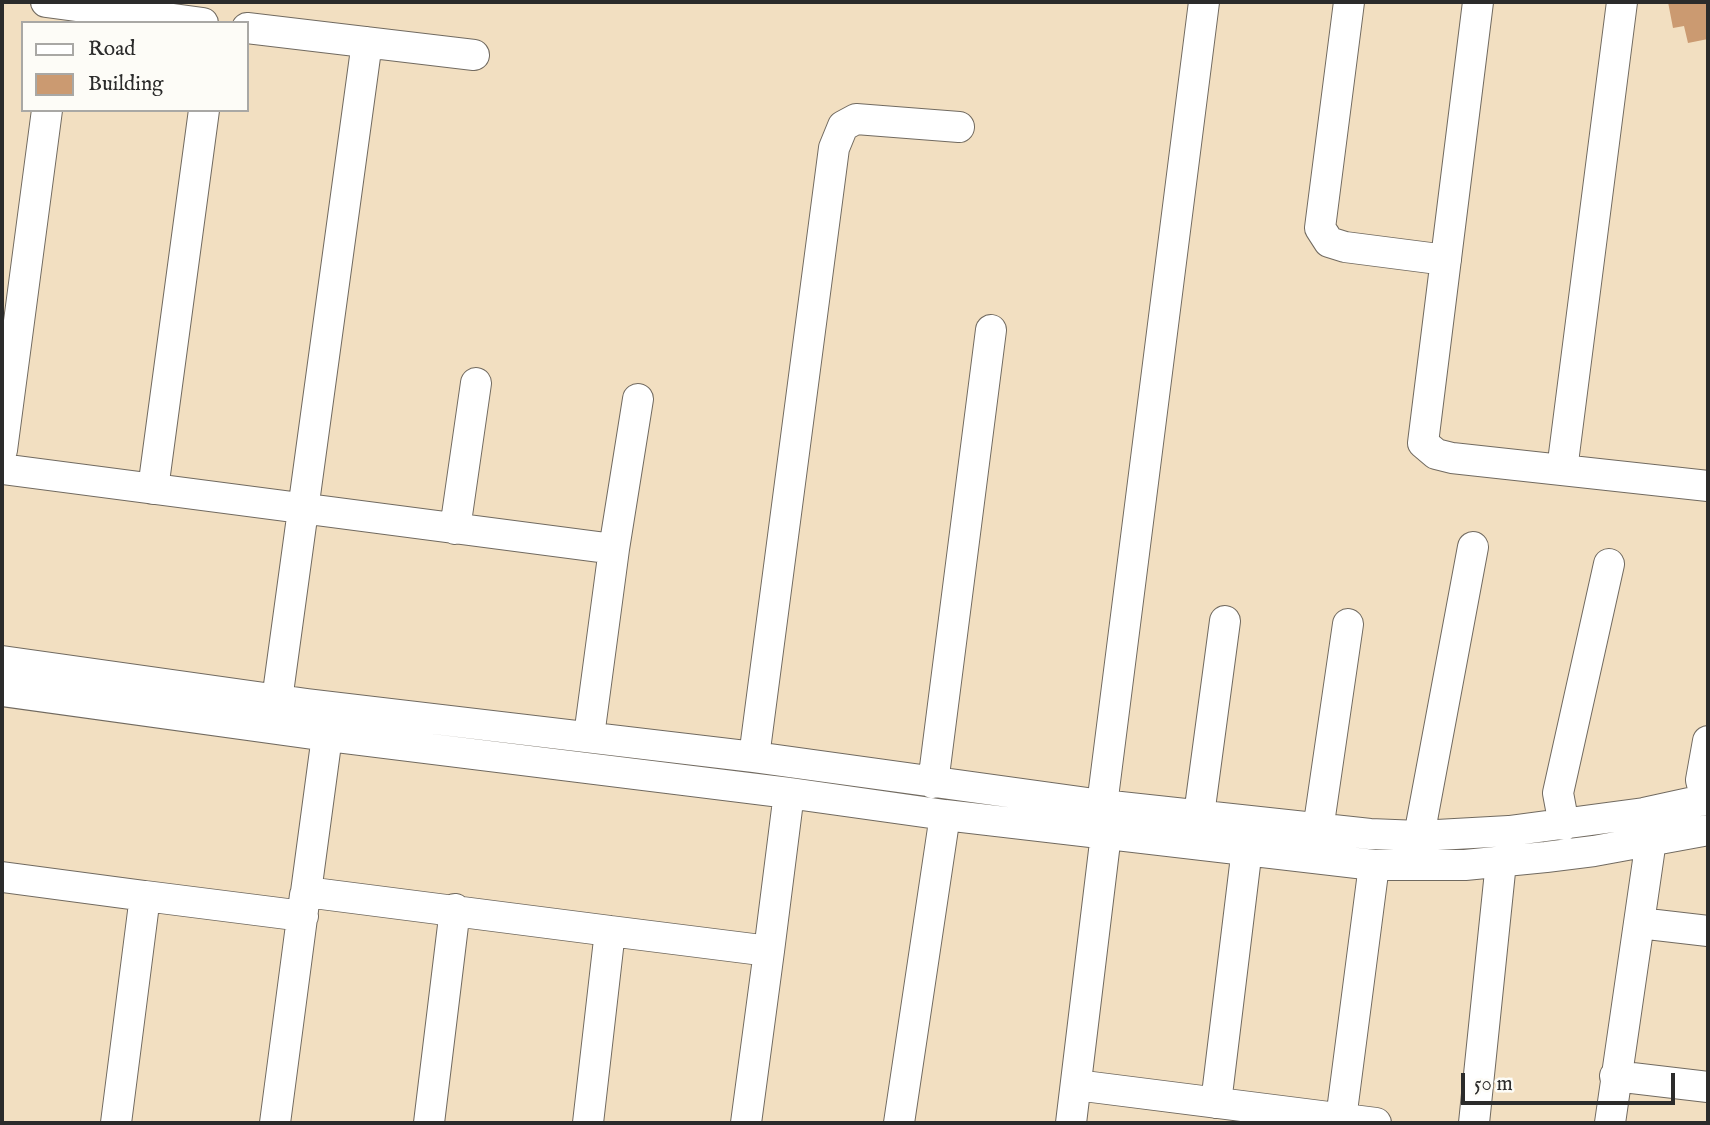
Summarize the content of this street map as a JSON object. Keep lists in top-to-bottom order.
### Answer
{
  "legend": ["Road", "Building"],
  "scale_bar": "50 m"
}
